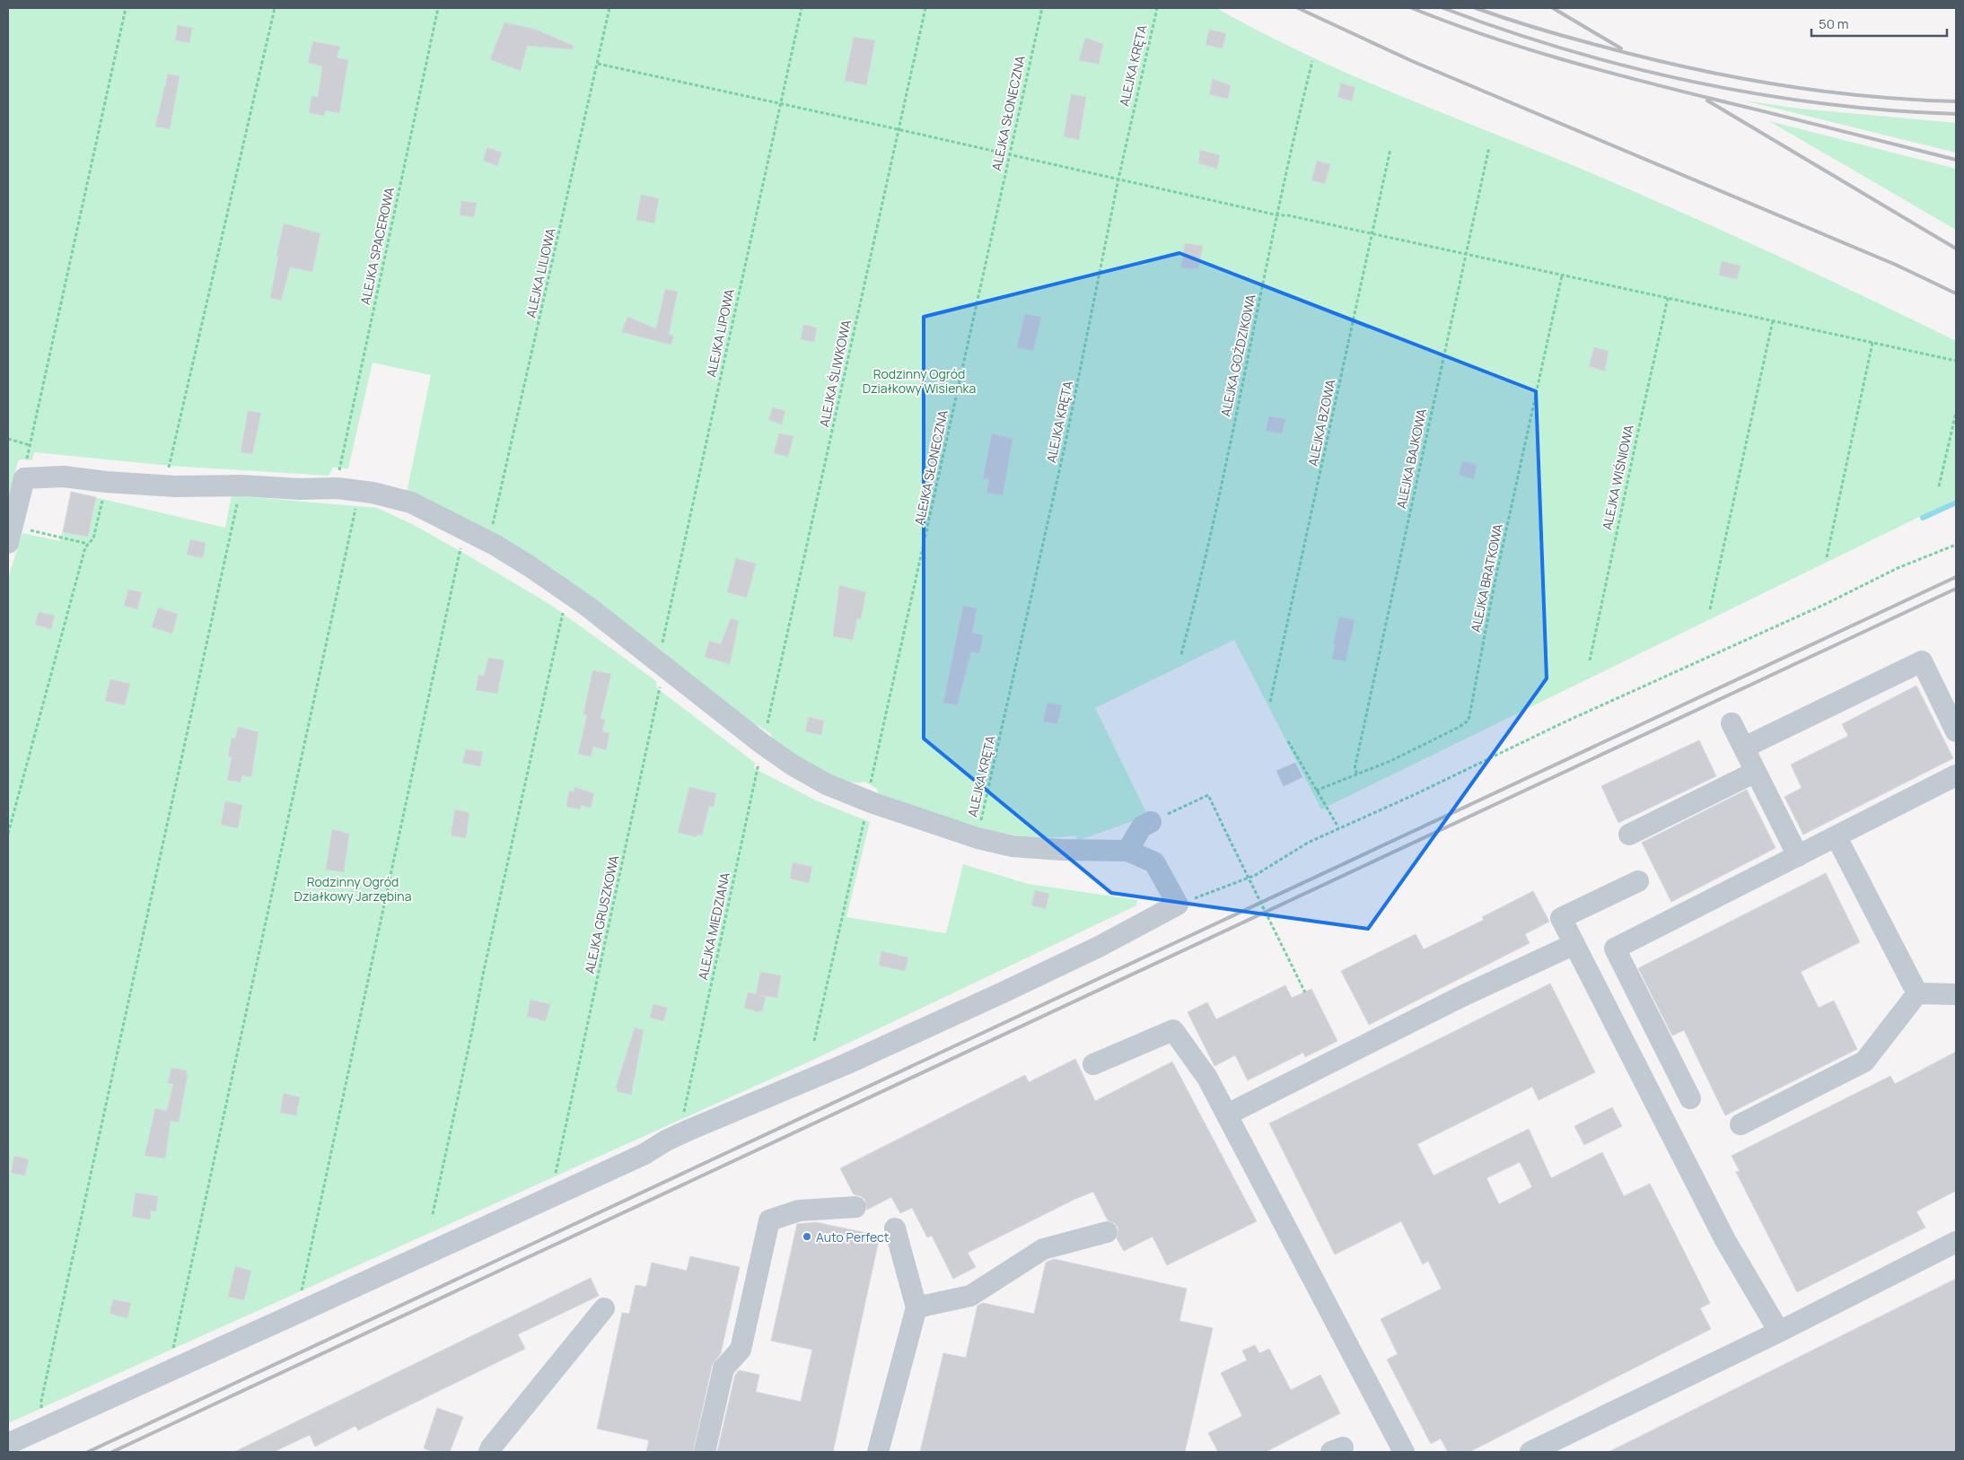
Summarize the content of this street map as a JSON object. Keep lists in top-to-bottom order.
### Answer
{
  "streets": {
    "path": [
      "ALEJKA KRĘTA",
      "ALEJKA SŁONECZNA",
      "ALEJKA SPACEROWA",
      "ALEJKA LILIOWA",
      "ALEJKA LIPOWA",
      "ALEJKA GOŻDZIKOWA",
      "ALEJKA ŚLIWKOWA",
      "ALEJKA BZOWA",
      "ALEJKA BAJKOWA",
      "ALEJKA WIŚNIOWA",
      "ALEJKA BRATKOWA",
      "ALEJKA GRUSZKOWA",
      "ALEJKA MIEDZIANA"
    ]
  },
  "crossings": [
    ["ALEJKA LIPOWA", "ALEJKA GRUSZKOWA"],
    ["ALEJKA ŚLIWKOWA", "ALEJKA MIEDZIANA"],
    ["ALEJKA BAJKOWA", "ALEJKA BRATKOWA"]
  ],
  "parks": ["Rodzinny Ogród Działkowy Wisienka", "Rodzinny Ogród Działkowy Jarzębina"],
  "places": ["Auto Perfect"],
  "scale_bar": "50 m"
}
